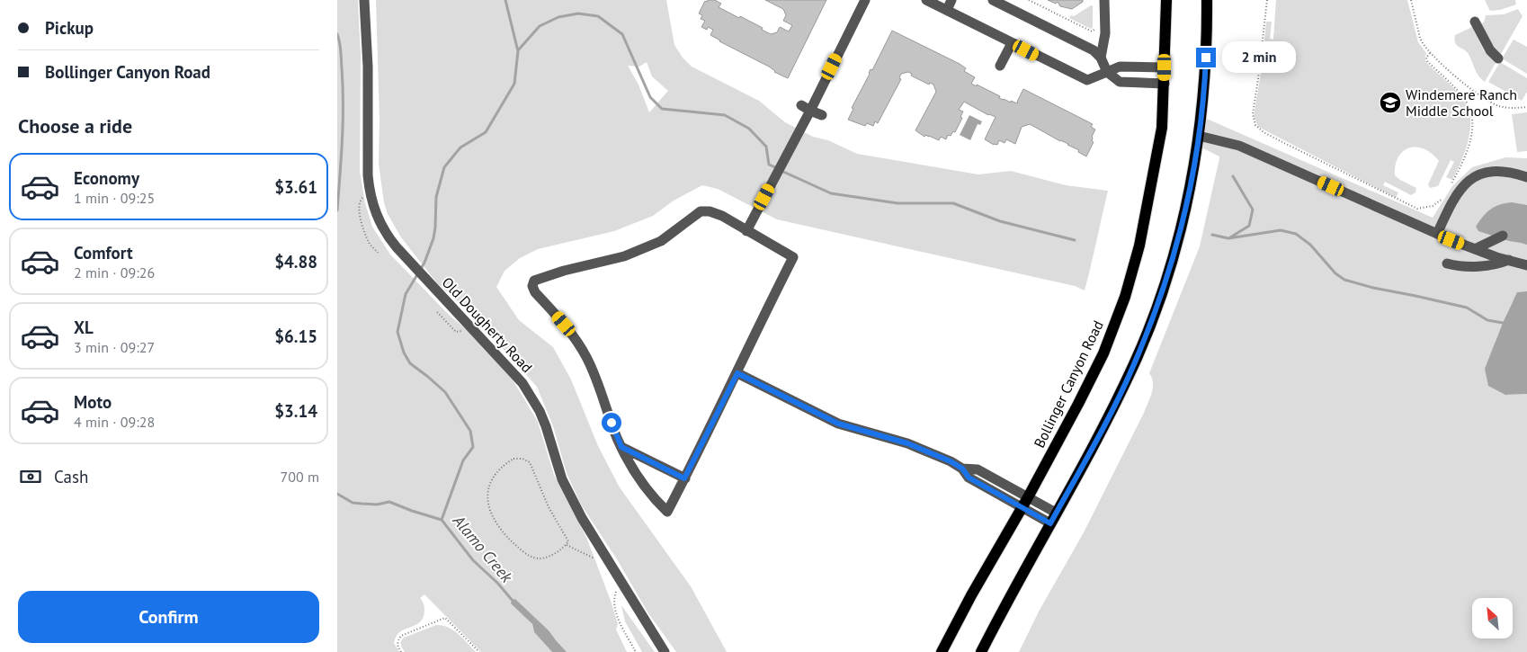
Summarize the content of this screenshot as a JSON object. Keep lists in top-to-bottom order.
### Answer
{
  "streets": {
    "main road": ["Bollinger Canyon Road"],
    "street": ["Old Dougherty Road"]
  },
  "water": ["Alamo Creek"],
  "places": {
    "school or university": ["Windemere Ranch Middle School"]
  },
  "north": "top left",
  "page": {
    "banner": ["Pickup", "Bollinger Canyon Road"],
    "bubble": "2 min",
    "heading": "Choose a ride",
    "list": [
      {
        "name": "Economy",
        "note": "1 min · 09:25",
        "value": "$3.61"
      },
      {
        "name": "Comfort",
        "note": "2 min · 09:26",
        "value": "$4.88"
      },
      {
        "name": "XL",
        "note": "3 min · 09:27",
        "value": "$6.15"
      },
      {
        "name": "Moto",
        "note": "4 min · 09:28",
        "value": "$3.14"
      }
    ],
    "pay": ["Cash", "700 m"],
    "buttons": "Confirm"
  }
}
